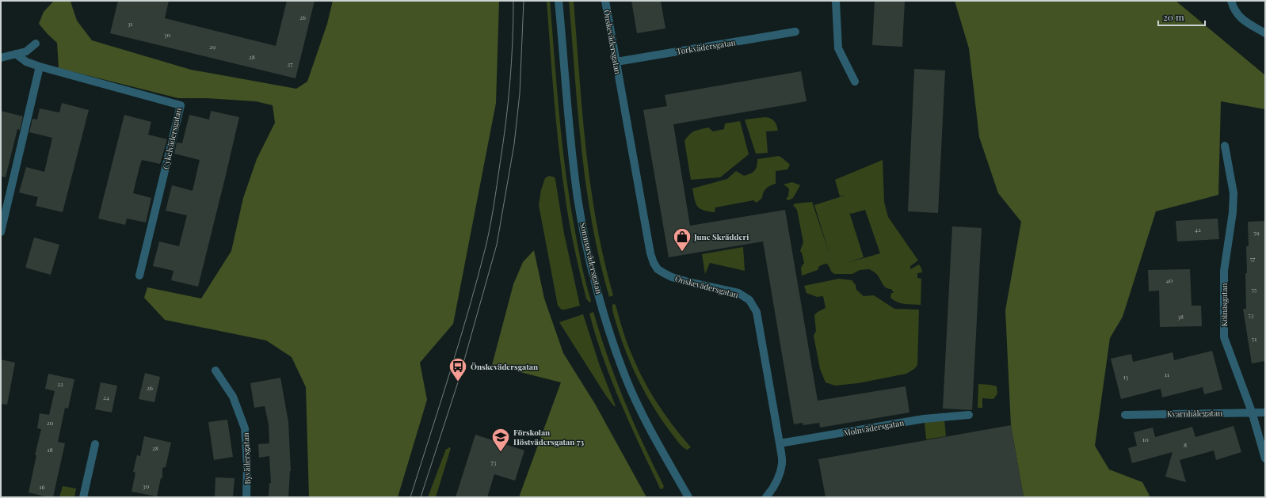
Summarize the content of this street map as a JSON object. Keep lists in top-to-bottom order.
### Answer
{
  "streets": {
    "street": [
      "Önskevädersgatan",
      "Torkvädersgatan",
      "Cykelvädersgatan",
      "Sommarvädersgatan",
      "Kölnåsgatan",
      "Kvarnhålegatan",
      "Molnvädersgatan",
      "Byvädersgatan"
    ]
  },
  "crossings": [
    ["Önskevädersgatan", "Torkvädersgatan"],
    ["Önskevädersgatan", "Molnvädersgatan"],
    ["Kölnåsgatan", "Kvarnhålegatan"]
  ],
  "places": {
    "shop": ["June Skrädderi"],
    "bus stop": ["Önskevädersgatan"],
    "school or university": ["Förskolan Höstvädersgatan 73"]
  },
  "house_numbers": [
    "26",
    "31",
    "30",
    "29",
    "28",
    "27",
    "42",
    "59",
    "57",
    "40",
    "55",
    "53",
    "38",
    "51",
    "11",
    "13",
    "22",
    "26",
    "24",
    "20",
    "10",
    "8",
    "28",
    "18",
    "73",
    "30",
    "16"
  ],
  "scale_bar": "20 m"
}
